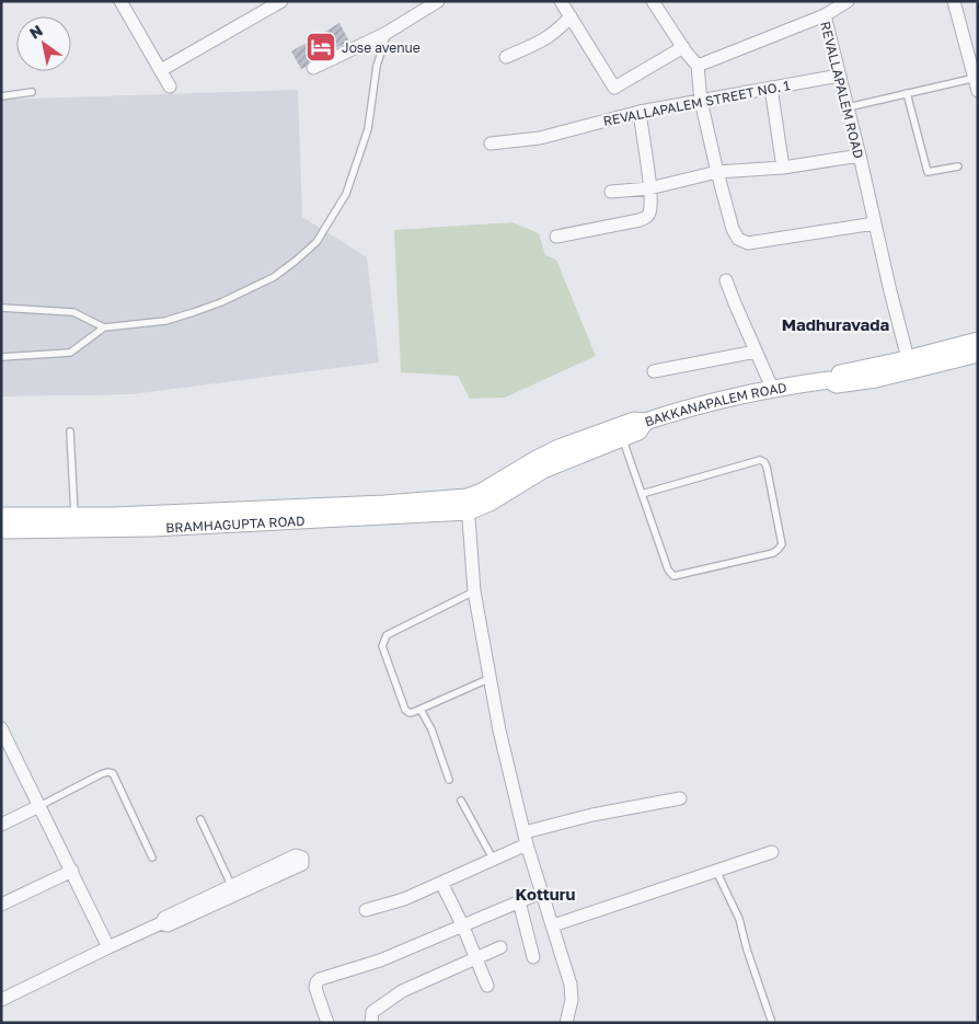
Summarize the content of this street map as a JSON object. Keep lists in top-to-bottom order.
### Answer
{
  "streets": {
    "street": [
      "REVALLAPALEM ROAD",
      "REVALLAPALEM STREET NO. 1",
      "BAKKANAPALEM ROAD",
      "BRAMHAGUPTA ROAD"
    ]
  },
  "crossings": [
    ["REVALLAPALEM ROAD", "REVALLAPALEM STREET NO. 1"],
    ["REVALLAPALEM ROAD", "BAKKANAPALEM ROAD"],
    ["BAKKANAPALEM ROAD", "BRAMHAGUPTA ROAD"]
  ],
  "districts": ["Madhuravada", "Kotturu"],
  "places": {
    "hotel": ["Jose avenue"]
  },
  "north": "top left"
}
